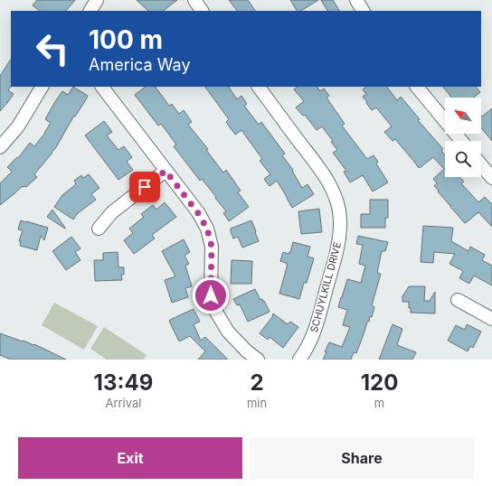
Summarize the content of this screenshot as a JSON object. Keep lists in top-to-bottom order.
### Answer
{
  "streets": {
    "street": ["SCHUYLKILL DRIVE"]
  },
  "north": "top left",
  "page": {
    "turn": ["100 m", "America Way"],
    "eta": [
      "13:49",
      "Arrival",
      "2",
      "min",
      "120",
      "m"
    ],
    "buttons": ["Exit", "Share"]
  }
}
